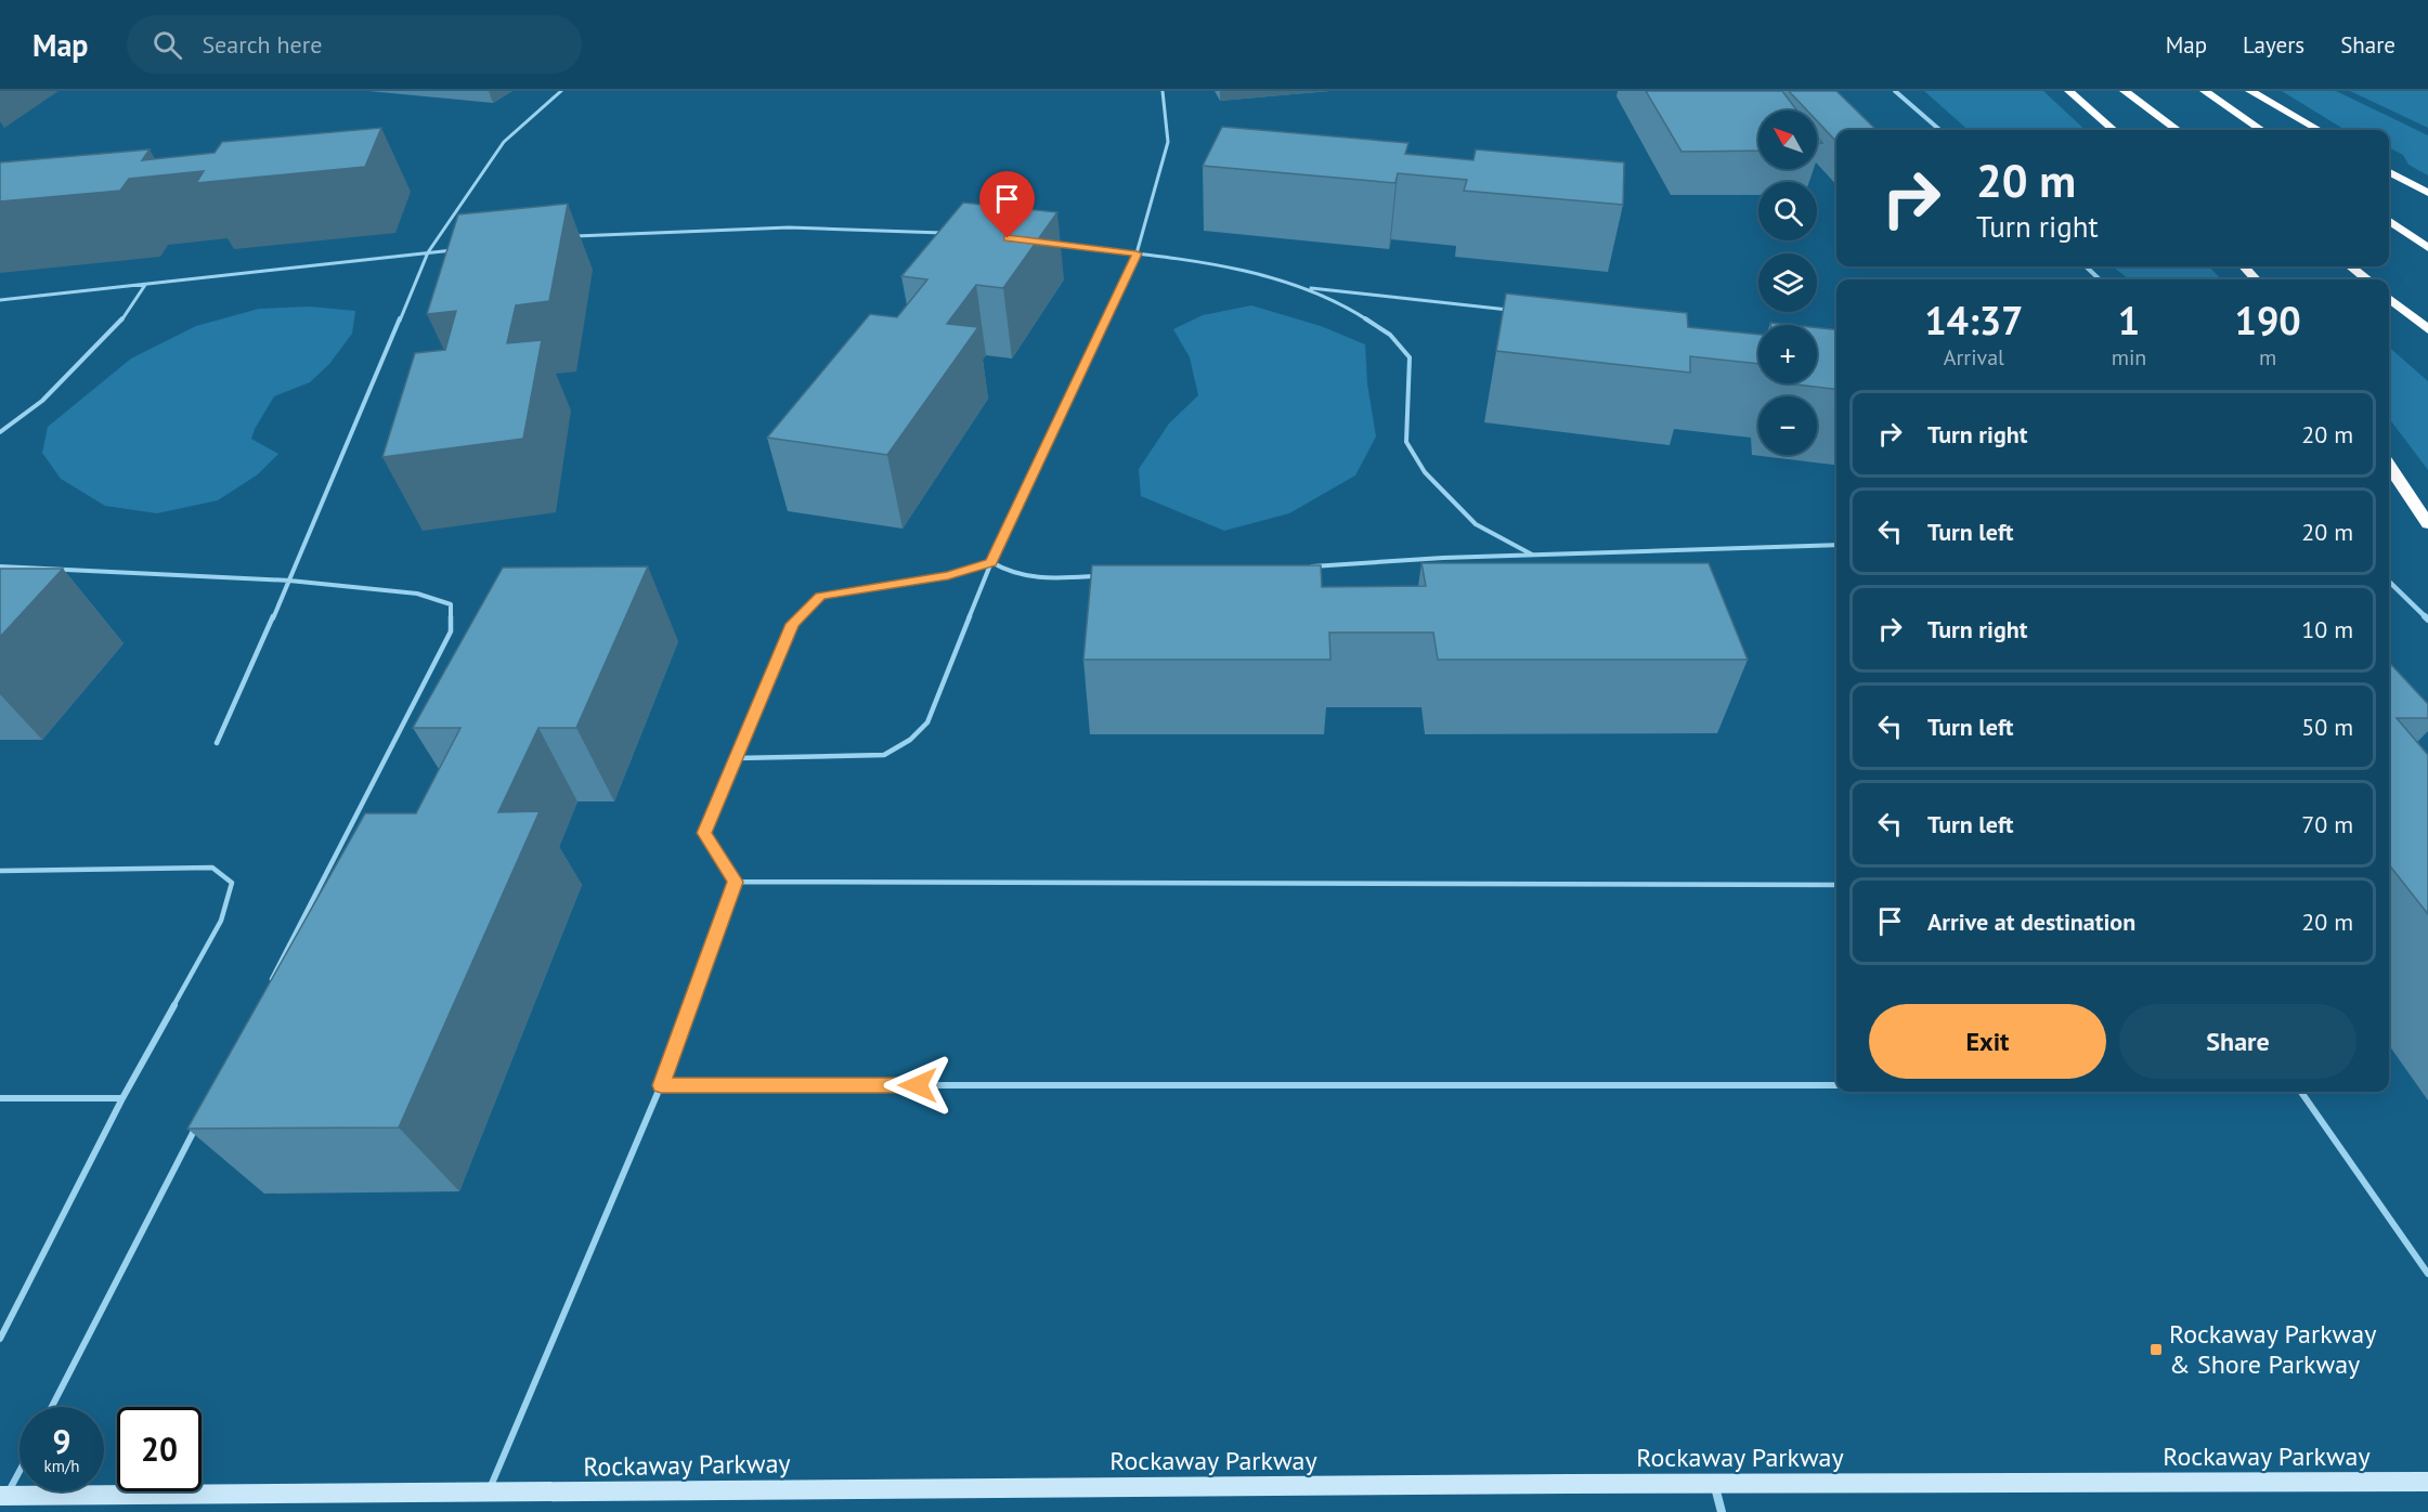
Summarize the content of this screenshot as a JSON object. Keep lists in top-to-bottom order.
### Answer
{
  "streets": {
    "main road": ["Rockaway Parkway"]
  },
  "places": {
    "transit": ["Rockaway Parkway & Shore Parkway"]
  },
  "north": "top left",
  "page": {
    "header": "Map",
    "search": "Search here",
    "nav": ["Map", "Layers", "Share"],
    "map_buttons": ["+", "−"],
    "turn": ["20 m", "Turn right"],
    "eta": [
      "14:37",
      "Arrival",
      "1",
      "min",
      "190",
      "m"
    ],
    "list": [
      {
        "name": "Turn right",
        "value": "20 m"
      },
      {
        "name": "Turn left",
        "value": "20 m"
      },
      {
        "name": "Turn right",
        "value": "10 m"
      },
      {
        "name": "Turn left",
        "value": "50 m"
      },
      {
        "name": "Turn left",
        "value": "70 m"
      },
      {
        "name": "Arrive at destination",
        "value": "20 m"
      }
    ],
    "buttons": ["Exit", "Share"],
    "speed": "9 km/h",
    "limit": "20"
  }
}
